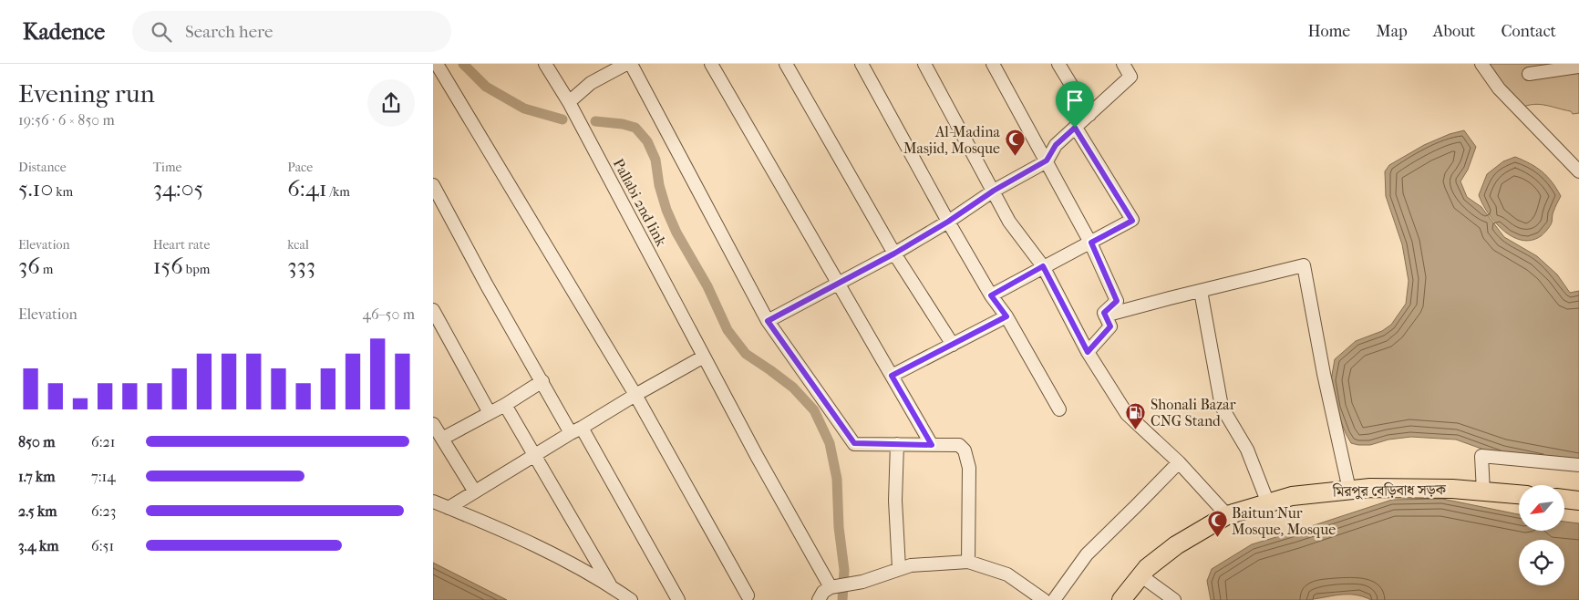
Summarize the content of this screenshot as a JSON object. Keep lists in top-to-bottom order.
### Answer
{
  "streets": {
    "highway": ["মিরপুর বেড়িবাধ সড়ক"],
    "street": ["Pallabi 2nd link"]
  },
  "places": {
    "mosque": ["Al-Madina Masjid, Mosque", "Baitun Nur Mosque, Mosque"],
    "fuel station": ["Shonali Bazar CNG Stand"]
  },
  "north": "bottom left",
  "page": {
    "header": "Kadence",
    "search": "Search here",
    "nav": [
      "Home",
      "Map",
      "About",
      "Contact"
    ],
    "heading": ["Evening run", "19:56 · 6 × 850 m"],
    "stats": [
      ["Distance", "5.10 km"],
      ["Time", "34:05"],
      ["Pace", "6:41 /km"],
      ["Elevation", "36 m"],
      ["Heart rate", "156 bpm"],
      ["kcal", "333"]
    ],
    "chart": ["Elevation", "46–50 m"],
    "list": [
      {
        "name": "850 m",
        "note": "6:21"
      },
      {
        "name": "1.7 km",
        "note": "7:14"
      },
      {
        "name": "2.5 km",
        "note": "6:23"
      },
      {
        "name": "3.4 km",
        "note": "6:51"
      }
    ]
  }
}
